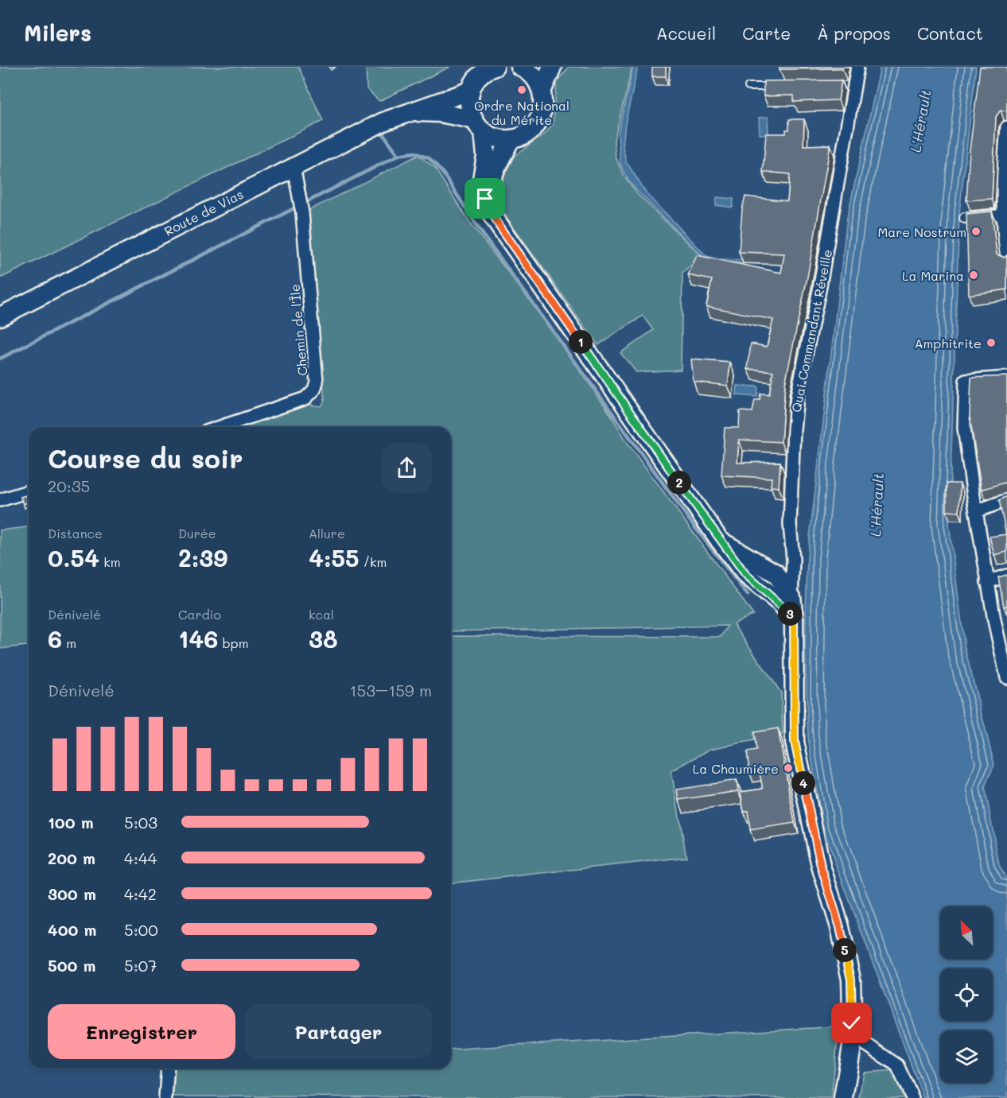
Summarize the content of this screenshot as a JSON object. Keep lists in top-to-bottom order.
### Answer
{
  "streets": {
    "main road": ["Route de Vias"],
    "street": ["Chemin de l'Île", "Quai Commandant Réveille"]
  },
  "crossings": [
    ["Route de Vias", "Chemin de l'Île"]
  ],
  "water": ["L'Hérault"],
  "places": [
    "Ordre National du Mérite",
    "Mare Nostrum",
    "La Marina",
    "Amphitrite",
    "La Chaumière"
  ],
  "north": "top left",
  "page": {
    "header": "Milers",
    "nav": [
      "Accueil",
      "Carte",
      "À propos",
      "Contact"
    ],
    "pins": [
      "1",
      "2",
      "3",
      "4",
      "5"
    ],
    "heading": ["Course du soir", "20:35"],
    "stats": [
      ["Distance", "0.54 km"],
      ["Durée", "2:39"],
      ["Allure", "4:55 /km"],
      ["Dénivelé", "6 m"],
      ["Cardio", "146 bpm"],
      ["kcal", "38"]
    ],
    "chart": ["Dénivelé", "153–159 m"],
    "list": [
      {
        "name": "100 m",
        "note": "5:03"
      },
      {
        "name": "200 m",
        "note": "4:44"
      },
      {
        "name": "300 m",
        "note": "4:42"
      },
      {
        "name": "400 m",
        "note": "5:00"
      },
      {
        "name": "500 m",
        "note": "5:07"
      }
    ],
    "buttons": ["Enregistrer", "Partager"]
  }
}
